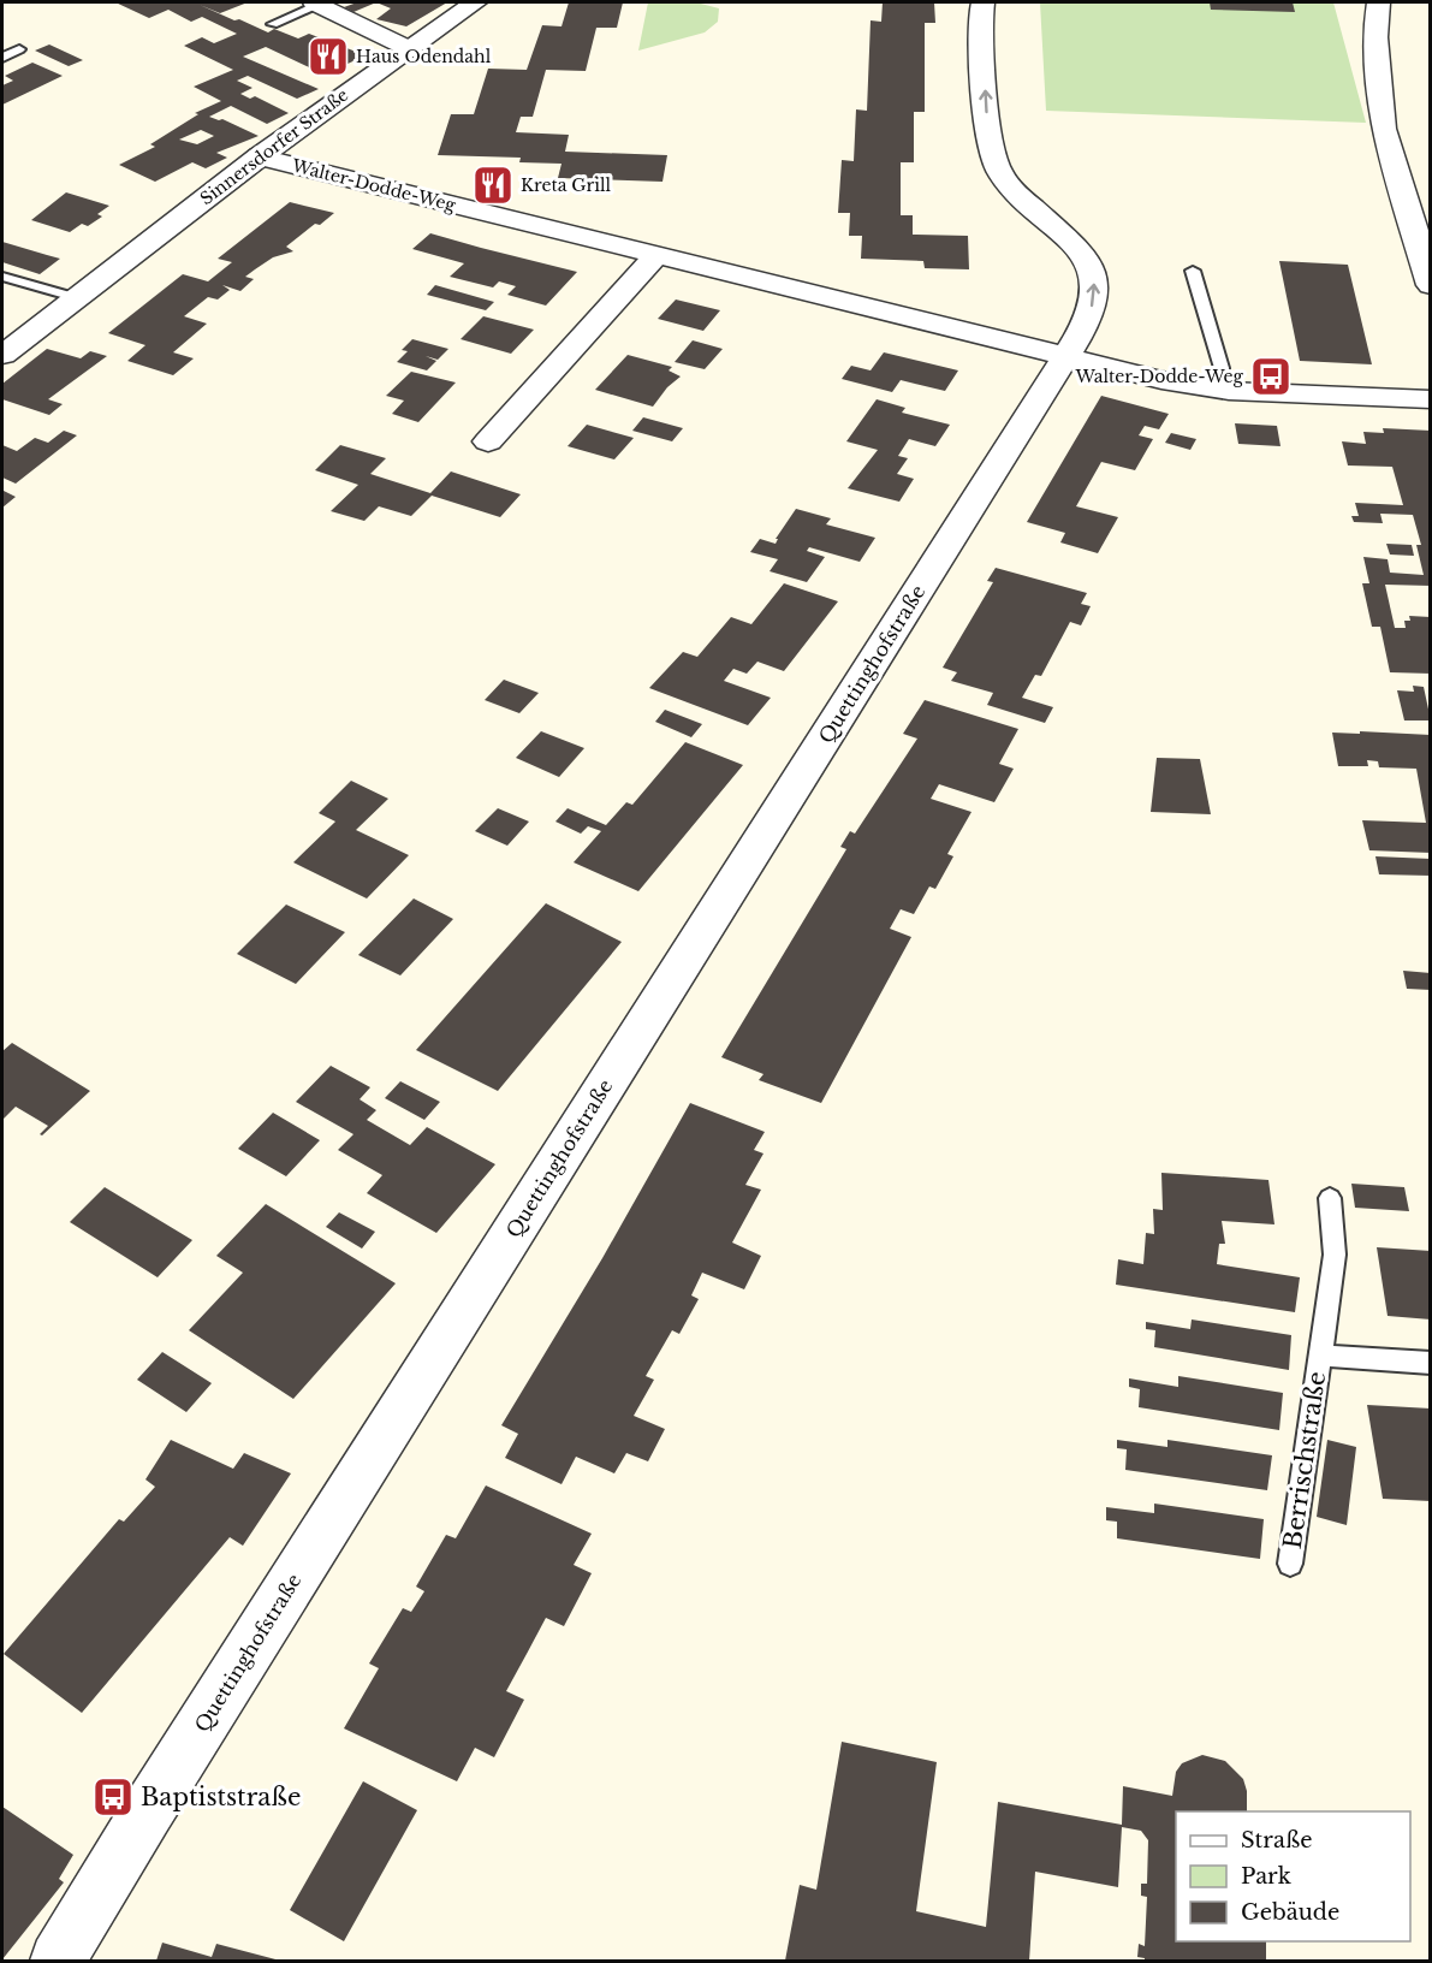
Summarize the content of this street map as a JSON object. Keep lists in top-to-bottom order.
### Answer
{
  "streets": {
    "street": ["Sinnersdorfer Straße", "Walter-Dodde-Weg", "Quettinghofstraße"],
    "lane": ["Berrischstraße"]
  },
  "crossings": [
    ["Sinnersdorfer Straße", "Walter-Dodde-Weg"],
    ["Walter-Dodde-Weg", "Quettinghofstraße"]
  ],
  "places": {
    "restaurant": ["Haus Odendahl", "Kreta Grill"],
    "bus stop": ["Walter-Dodde-Weg", "Baptiststraße"]
  },
  "legend": ["Straße", "Park", "Gebäude"]
}
